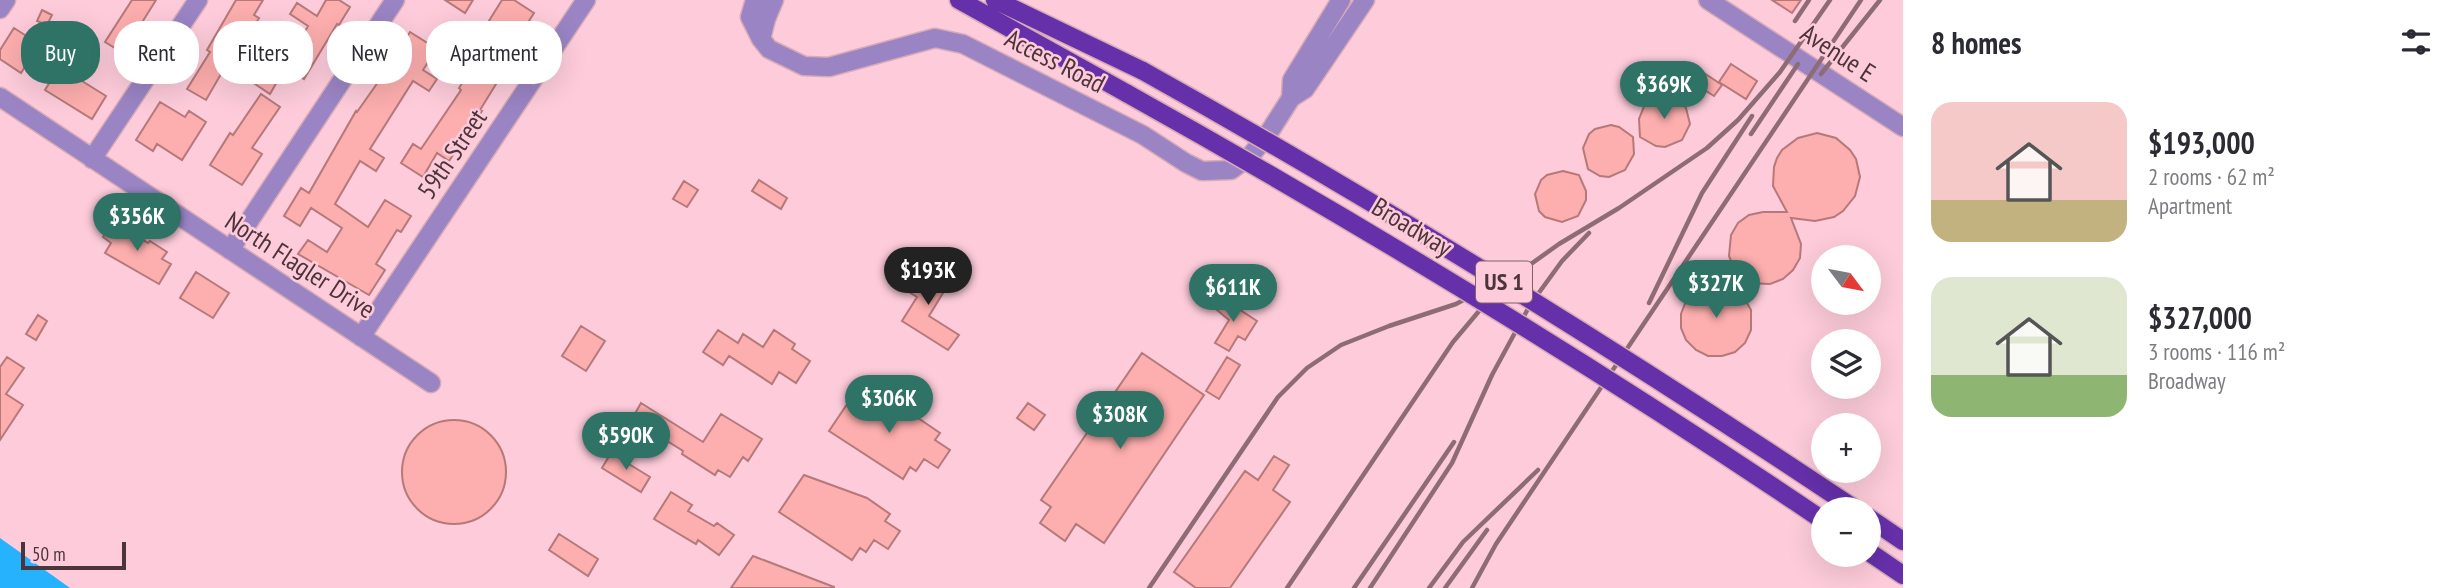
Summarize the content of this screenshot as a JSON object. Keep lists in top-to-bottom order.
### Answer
{
  "streets": {
    "main road": ["Broadway", "US 1"],
    "street": [
      "Avenue E",
      "Access Road",
      "59th Street",
      "North Flagler Drive"
    ]
  },
  "crossings": [
    ["59th Street", "North Flagler Drive"]
  ],
  "scale_bar": "50 m",
  "north": "bottom right",
  "page": {
    "heading": "8 homes",
    "chip": [
      "Buy",
      "Rent",
      "Filters",
      "New",
      "Apartment"
    ],
    "price": [
      "$369K",
      "$356K",
      "$193K",
      "$327K",
      "$611K",
      "$306K",
      "$308K",
      "$590K"
    ],
    "list": [
      {
        "name": "$193,000",
        "note": "2 rooms · 62 m² · Apartment"
      },
      {
        "name": "$327,000",
        "note": "3 rooms · 116 m² · Broadway"
      }
    ],
    "map_buttons": ["+", "−"],
    "scale": "50 m"
  }
}
